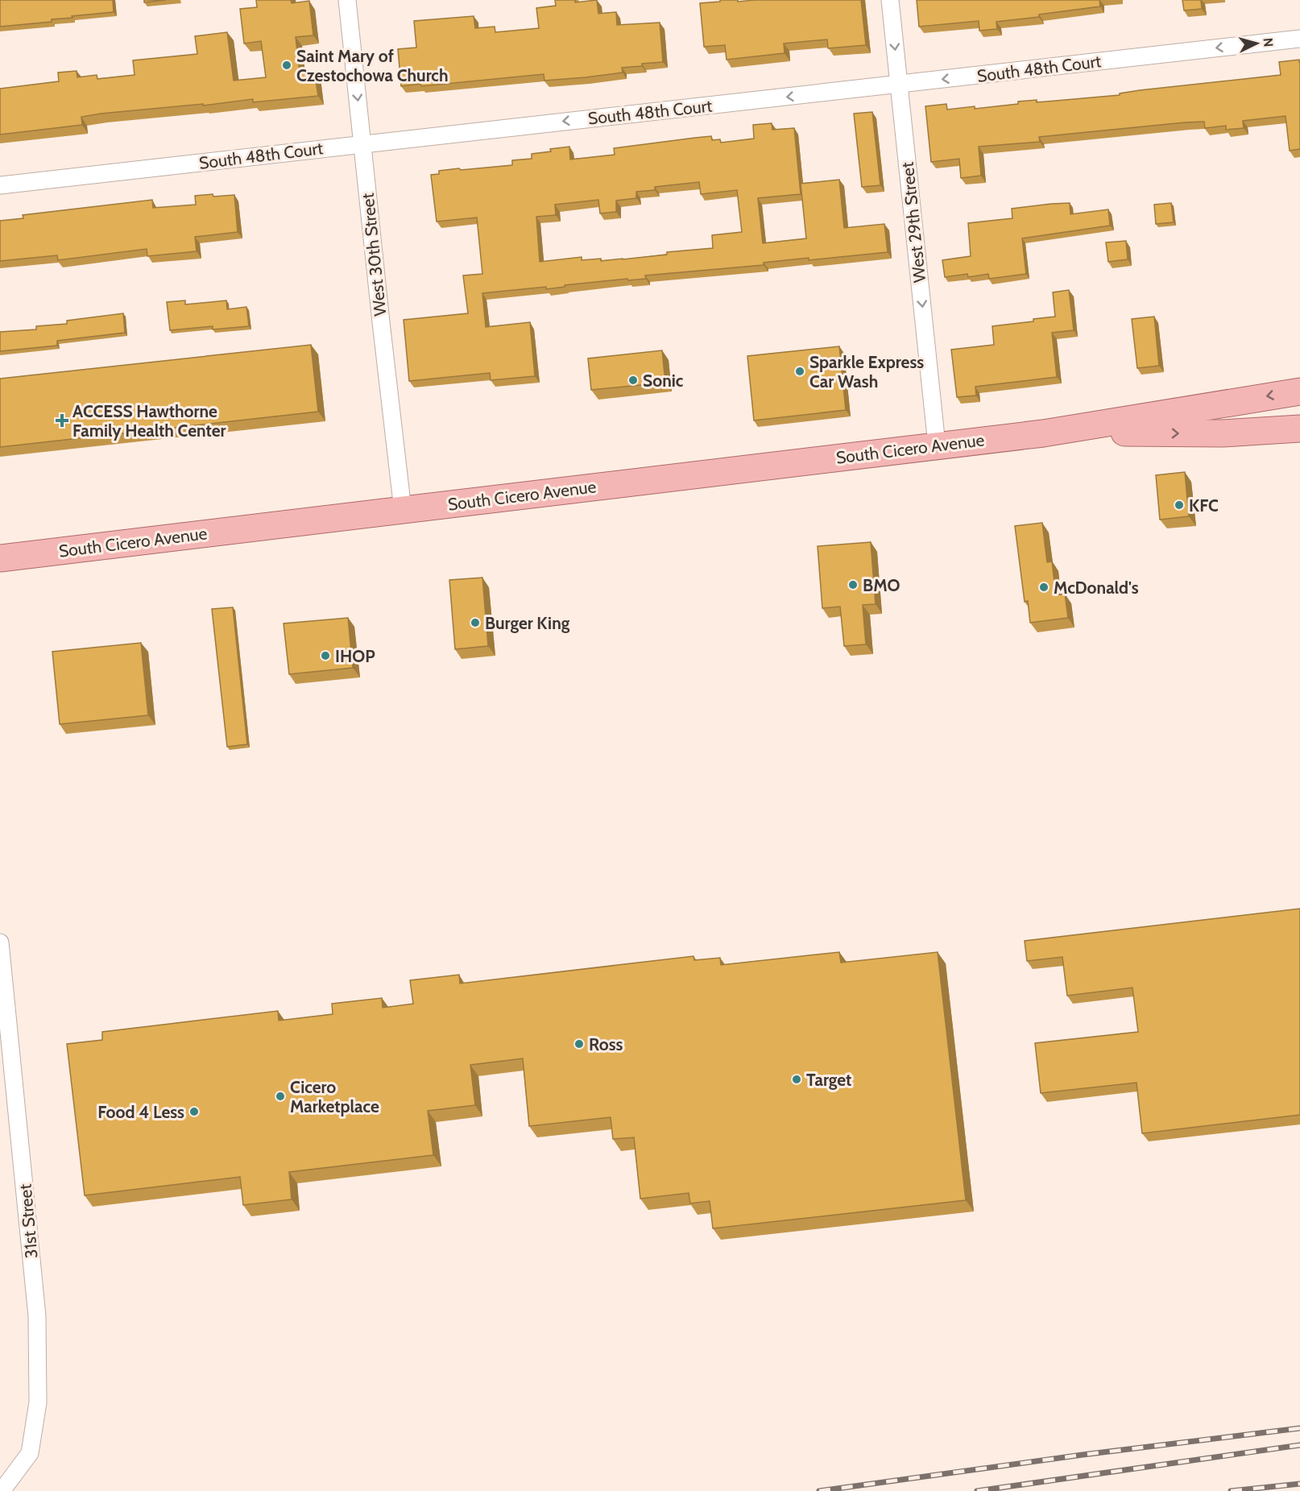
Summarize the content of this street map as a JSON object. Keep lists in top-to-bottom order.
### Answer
{
  "streets": {
    "main road": ["South Cicero Avenue"],
    "street": [
      "South 48th Court",
      "West 29th Street",
      "West 30th Street",
      "31st Street"
    ]
  },
  "crossings": [
    ["South 48th Court", "West 29th Street"],
    ["South 48th Court", "West 30th Street"],
    ["West 29th Street", "South Cicero Avenue"],
    ["West 30th Street", "South Cicero Avenue"]
  ],
  "one_way": ["South 48th Court", "West 29th Street"],
  "places": {
    "other": [
      "Saint Mary of Czestochowa Church",
      "Sparkle Express Car Wash",
      "Sonic",
      "KFC",
      "BMO",
      "McDonald's",
      "Burger King",
      "IHOP",
      "Ross",
      "Target",
      "Cicero Marketplace",
      "Food 4 Less"
    ],
    "health": ["ACCESS Hawthorne Family Health Center"]
  },
  "north": "right"
}
